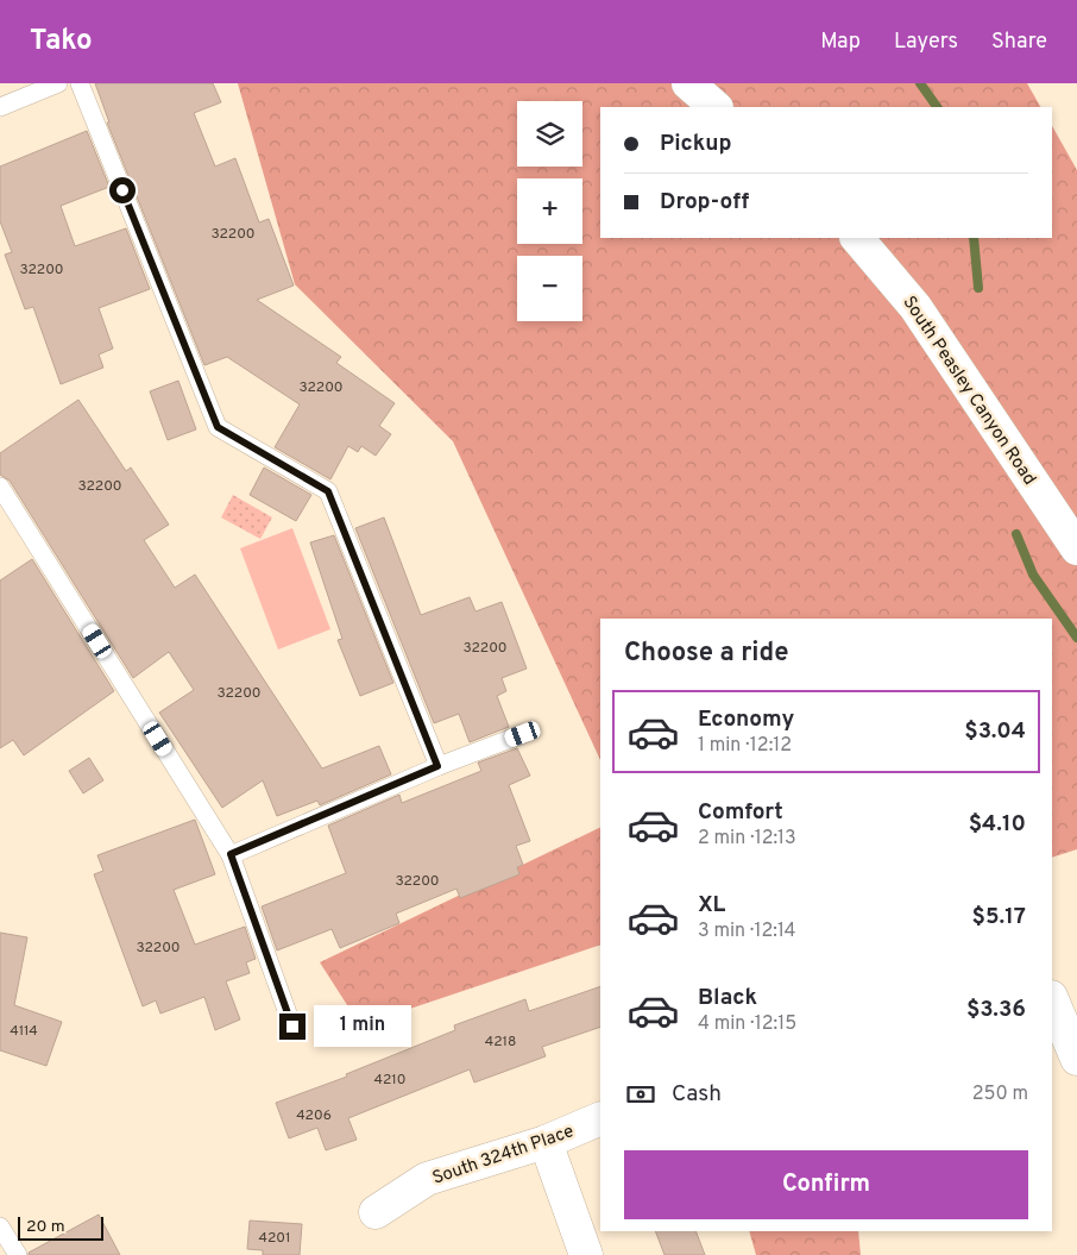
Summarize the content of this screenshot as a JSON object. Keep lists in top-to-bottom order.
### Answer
{
  "streets": {
    "street": ["South Peasley Canyon Road", "South 324th Place"]
  },
  "house_numbers": [
    "32200",
    "32200",
    "32200",
    "32200",
    "32200",
    "32200",
    "32200",
    "32200",
    "4114",
    "4218",
    "4210",
    "4206",
    "4201"
  ],
  "scale_bar": "20 m",
  "page": {
    "header": "Tako",
    "nav": ["Map", "Layers", "Share"],
    "map_buttons": ["+", "−"],
    "banner": ["Pickup", "Drop-off"],
    "heading": "Choose a ride",
    "list": [
      {
        "name": "Economy",
        "note": "1 min · 12:12",
        "value": "$3.04"
      },
      {
        "name": "Comfort",
        "note": "2 min · 12:13",
        "value": "$4.10"
      },
      {
        "name": "XL",
        "note": "3 min · 12:14",
        "value": "$5.17"
      },
      {
        "name": "Black",
        "note": "4 min · 12:15",
        "value": "$3.36"
      }
    ],
    "bubble": "1 min",
    "pay": ["Cash", "250 m"],
    "buttons": "Confirm",
    "scale": "20 m"
  }
}
